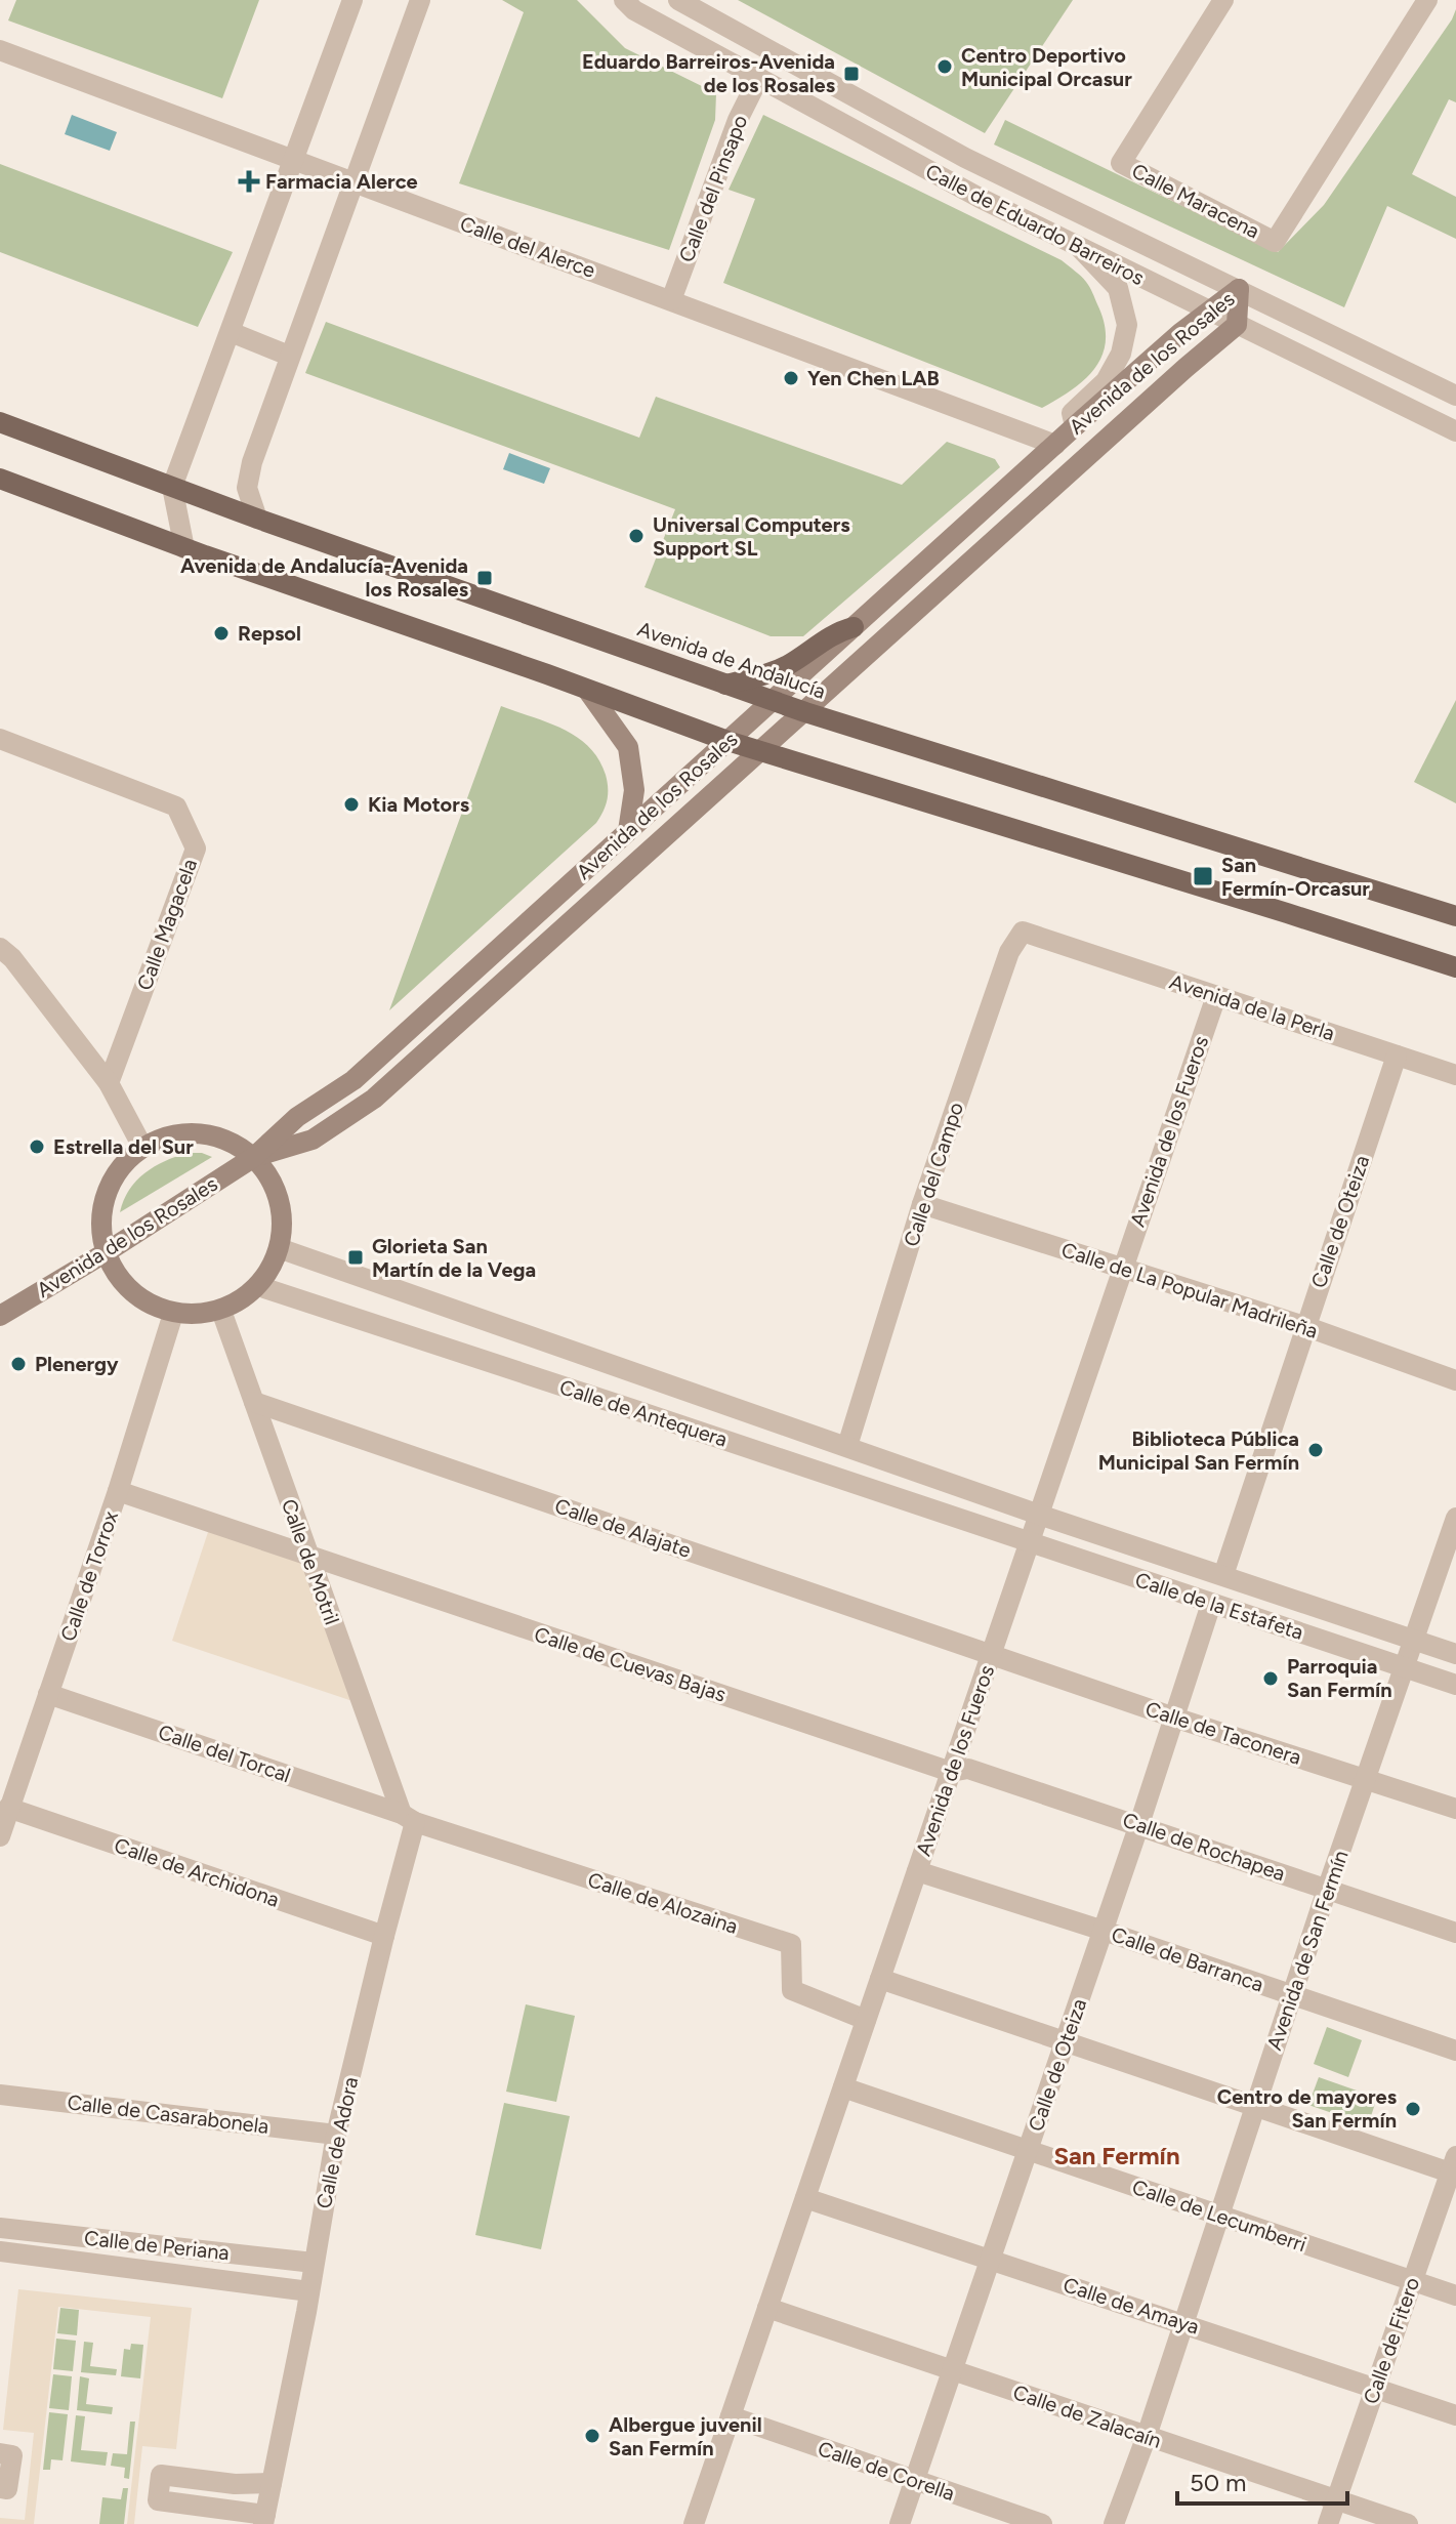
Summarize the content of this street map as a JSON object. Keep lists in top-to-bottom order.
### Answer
{
  "streets": {
    "main road": ["Avenida de los Rosales", "Avenida de Andalucía"],
    "street": [
      "Calle del Pinsapo",
      "Calle Maracena",
      "Calle de Eduardo Barreiros",
      "Calle del Alerce",
      "Calle Magacela",
      "Avenida de la Perla",
      "Avenida de los Fueros",
      "Calle del Campo",
      "Calle de Oteiza",
      "Calle de La Popular Madrileña",
      "Calle de Antequera",
      "Calle de Alajate",
      "Calle de Motril",
      "Calle de Torrox",
      "Calle de la Estafeta",
      "Calle de Cuevas Bajas",
      "Calle de Taconera",
      "Calle del Torcal",
      "Calle de Rochapea",
      "Calle de Archidona",
      "Calle de Alozaina",
      "Avenida de San Fermín",
      "Calle de Barranca",
      "Calle de Casarabonela",
      "Calle de Adora",
      "Calle de Lecumberri",
      "Calle de Periana",
      "Calle de Amaya",
      "Calle de Fitero",
      "Calle de Zalacaín",
      "Calle de Corella"
    ]
  },
  "crossings": [
    ["Calle del Pinsapo", "Calle de Eduardo Barreiros"],
    ["Calle del Pinsapo", "Calle del Alerce"],
    ["Calle de Eduardo Barreiros", "Avenida de los Rosales"],
    ["Calle del Alerce", "Avenida de los Rosales"],
    ["Avenida de los Rosales", "Avenida de Andalucía"],
    ["Avenida de la Perla", "Avenida de los Fueros"],
    ["Avenida de la Perla", "Calle del Campo"],
    ["Avenida de la Perla", "Calle de Oteiza"],
    ["Avenida de los Fueros", "Calle de La Popular Madrileña"],
    ["Avenida de los Fueros", "Calle de Antequera"],
    ["Avenida de los Fueros", "Calle de Alajate"],
    ["Avenida de los Fueros", "Calle de la Estafeta"],
    ["Avenida de los Fueros", "Calle de Cuevas Bajas"],
    ["Avenida de los Fueros", "Calle de Taconera"],
    ["Avenida de los Fueros", "Calle de Rochapea"],
    ["Avenida de los Fueros", "Calle de Alozaina"],
    ["Avenida de los Fueros", "Calle de Barranca"],
    ["Avenida de los Fueros", "Calle de Lecumberri"],
    ["Avenida de los Fueros", "Calle de Amaya"],
    ["Avenida de los Fueros", "Calle de Zalacaín"],
    ["Avenida de los Fueros", "Calle de Corella"],
    ["Calle del Campo", "Calle de La Popular Madrileña"],
    ["Calle del Campo", "Calle de Antequera"],
    ["Calle de Oteiza", "Calle de La Popular Madrileña"],
    ["Calle de Oteiza", "Calle de la Estafeta"],
    ["Calle de Oteiza", "Calle de Taconera"],
    ["Calle de Oteiza", "Calle de Rochapea"],
    ["Calle de Oteiza", "Calle de Barranca"],
    ["Calle de Oteiza", "Calle de Lecumberri"],
    ["Calle de Oteiza", "Calle de Amaya"],
    ["Calle de Oteiza", "Calle de Zalacaín"],
    ["Calle de Oteiza", "Calle de Corella"],
    ["Calle de Antequera", "Calle de la Estafeta"],
    ["Calle de Alajate", "Calle de Motril"],
    ["Calle de Alajate", "Calle de Taconera"],
    ["Calle de Motril", "Calle de Cuevas Bajas"],
    ["Calle de Motril", "Calle del Torcal"],
    ["Calle de Motril", "Calle de Alozaina"],
    ["Calle de Motril", "Calle de Adora"],
    ["Calle de Torrox", "Calle de Cuevas Bajas"],
    ["Calle de Torrox", "Calle del Torcal"],
    ["Calle de Torrox", "Calle de Archidona"],
    ["Calle de la Estafeta", "Avenida de San Fermín"],
    ["Calle de Cuevas Bajas", "Calle de Rochapea"],
    ["Calle de Taconera", "Avenida de San Fermín"],
    ["Calle del Torcal", "Calle de Alozaina"],
    ["Calle del Torcal", "Calle de Adora"],
    ["Calle de Rochapea", "Avenida de San Fermín"],
    ["Calle de Archidona", "Calle de Adora"],
    ["Calle de Alozaina", "Calle de Adora"],
    ["Avenida de San Fermín", "Calle de Barranca"],
    ["Avenida de San Fermín", "Calle de Lecumberri"],
    ["Avenida de San Fermín", "Calle de Amaya"],
    ["Avenida de San Fermín", "Calle de Zalacaín"],
    ["Calle de Casarabonela", "Calle de Adora"],
    ["Calle de Adora", "Calle de Periana"],
    ["Calle de Lecumberri", "Calle de Fitero"],
    ["Calle de Amaya", "Calle de Fitero"],
    ["Calle de Fitero", "Calle de Zalacaín"]
  ],
  "districts": ["San Fermín"],
  "places": {
    "other": [
      "Centro Deportivo Municipal Orcasur",
      "Yen Chen LAB",
      "Universal Computers Support SL",
      "Repsol",
      "Kia Motors",
      "Estrella del Sur",
      "Plenergy",
      "Biblioteca Pública Municipal San Fermín",
      "Parroquia San Fermín",
      "Centro de mayores San Fermín",
      "Albergue juvenil San Fermín"
    ],
    "transit": [
      "Eduardo Barreiros-Avenida de los Rosales",
      "Avenida de Andalucía-Avenida los Rosales",
      "San Fermín-Orcasur",
      "Glorieta San Martín de la Vega"
    ],
    "health": ["Farmacia Alerce"]
  },
  "scale_bar": "50 m"
}
